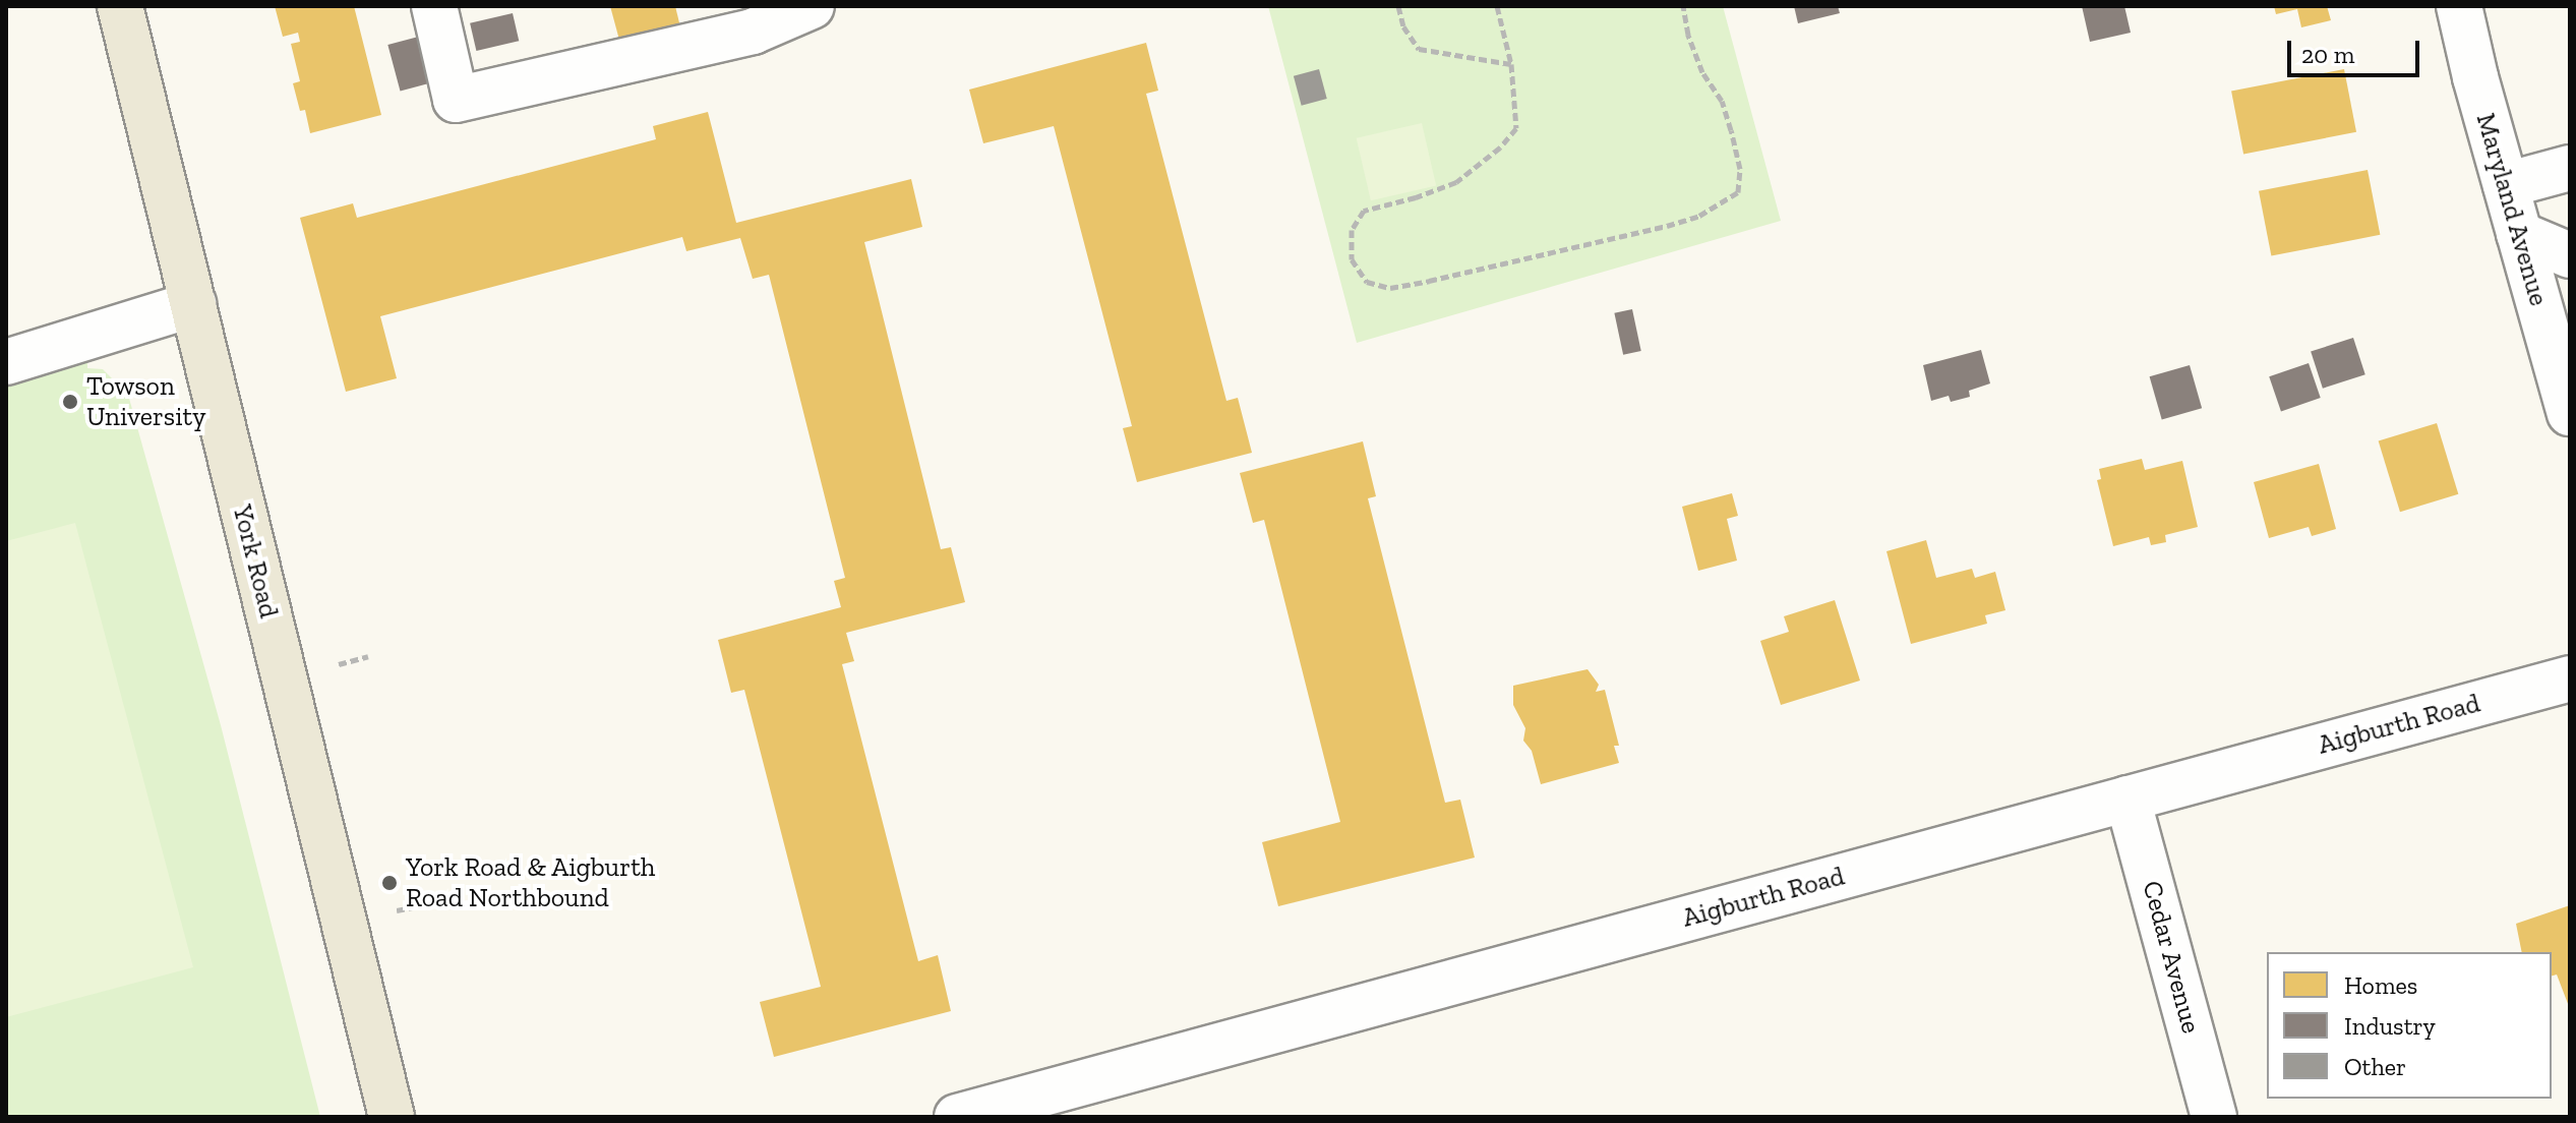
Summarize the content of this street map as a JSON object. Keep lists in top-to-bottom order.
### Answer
{
  "streets": {
    "main road": ["York Road"],
    "street": ["Maryland Avenue", "Aigburth Road", "Cedar Avenue"]
  },
  "crossings": [
    ["Aigburth Road", "Cedar Avenue"]
  ],
  "places": ["Towson University", "York Road & Aigburth Road Northbound"],
  "legend": ["Homes", "Industry", "Other"],
  "scale_bar": "20 m"
}
